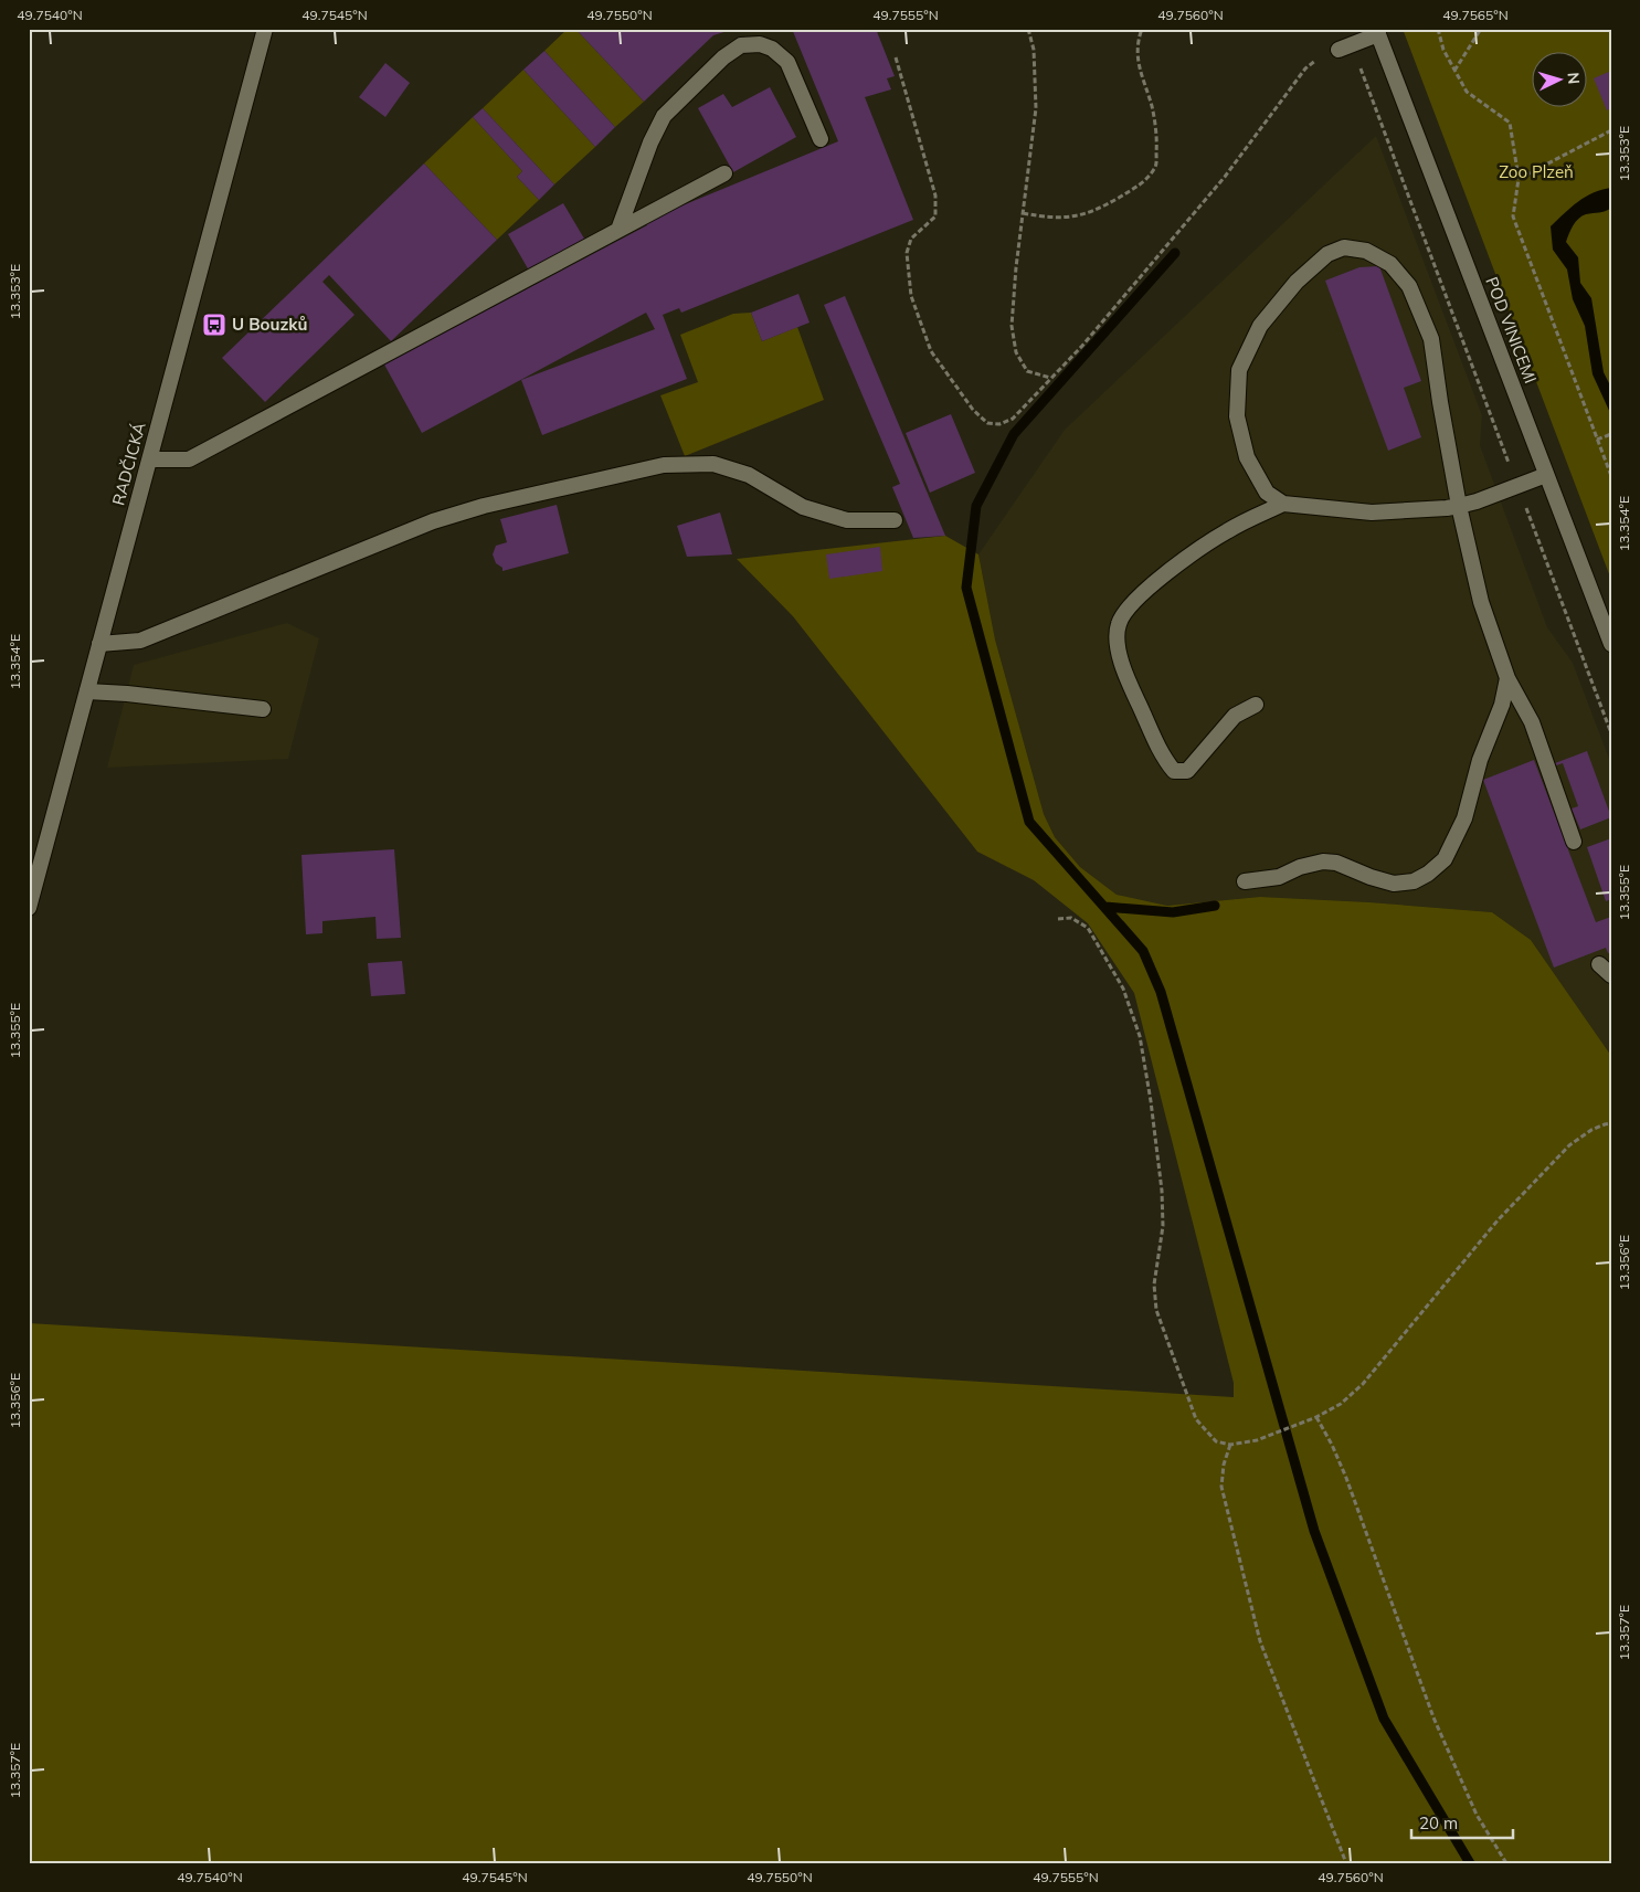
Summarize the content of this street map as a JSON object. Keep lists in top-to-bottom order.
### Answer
{
  "streets": {
    "street": ["POD VINICEMI", "RADČICKÁ"]
  },
  "parks": ["Zoo Plzeň"],
  "places": {
    "bus stop": ["U Bouzků"]
  },
  "scale_bar": "20 m",
  "north": "right",
  "coordinates": [
    "49.7540°N",
    "49.7545°N",
    "49.7550°N",
    "49.7555°N",
    "49.7560°N",
    "49.7565°N",
    "13.353°E",
    "13.354°E",
    "13.355°E",
    "13.356°E",
    "13.357°E"
  ]
}
